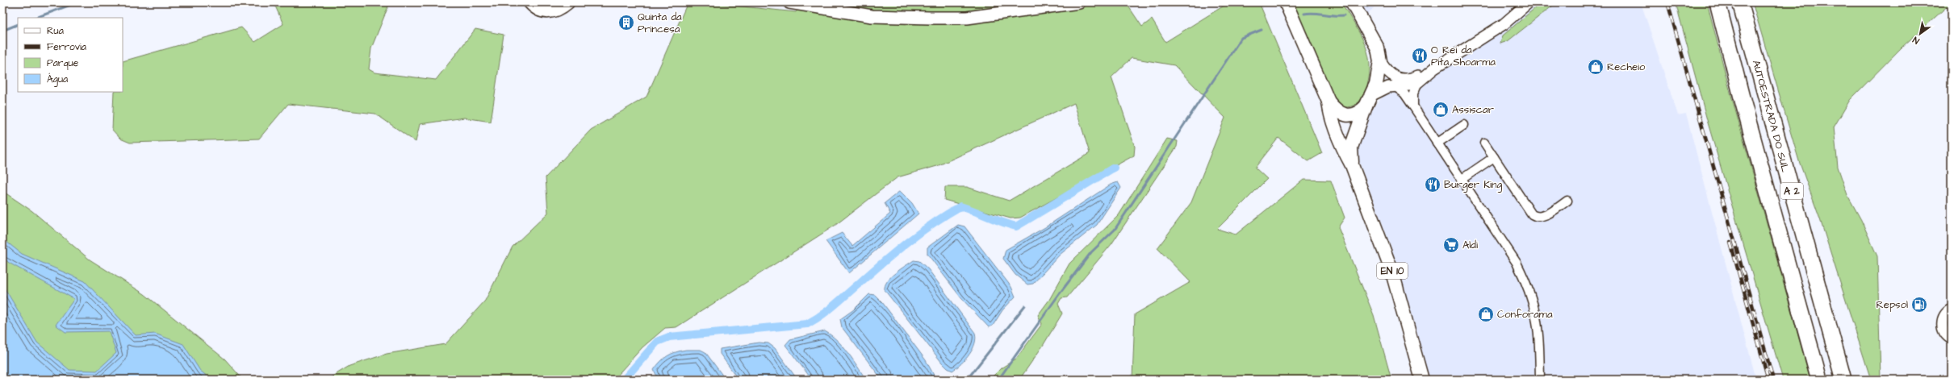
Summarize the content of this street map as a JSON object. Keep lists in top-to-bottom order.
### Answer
{
  "streets": {
    "highway": ["AUTOESTRADA DO SUL", "A 2"],
    "main road": ["EN 10"]
  },
  "places": {
    "building": ["Quinta da Princesa"],
    "restaurant": ["O Rei da Pita Shoarma", "Burger King"],
    "shop": ["Recheio", "Assiscar", "Conforama"],
    "supermarket": ["Aldi"],
    "fuel station": ["Repsol"]
  },
  "legend": [
    "Rua",
    "Ferrovia",
    "Parque",
    "Água"
  ],
  "north": "bottom left"
}
